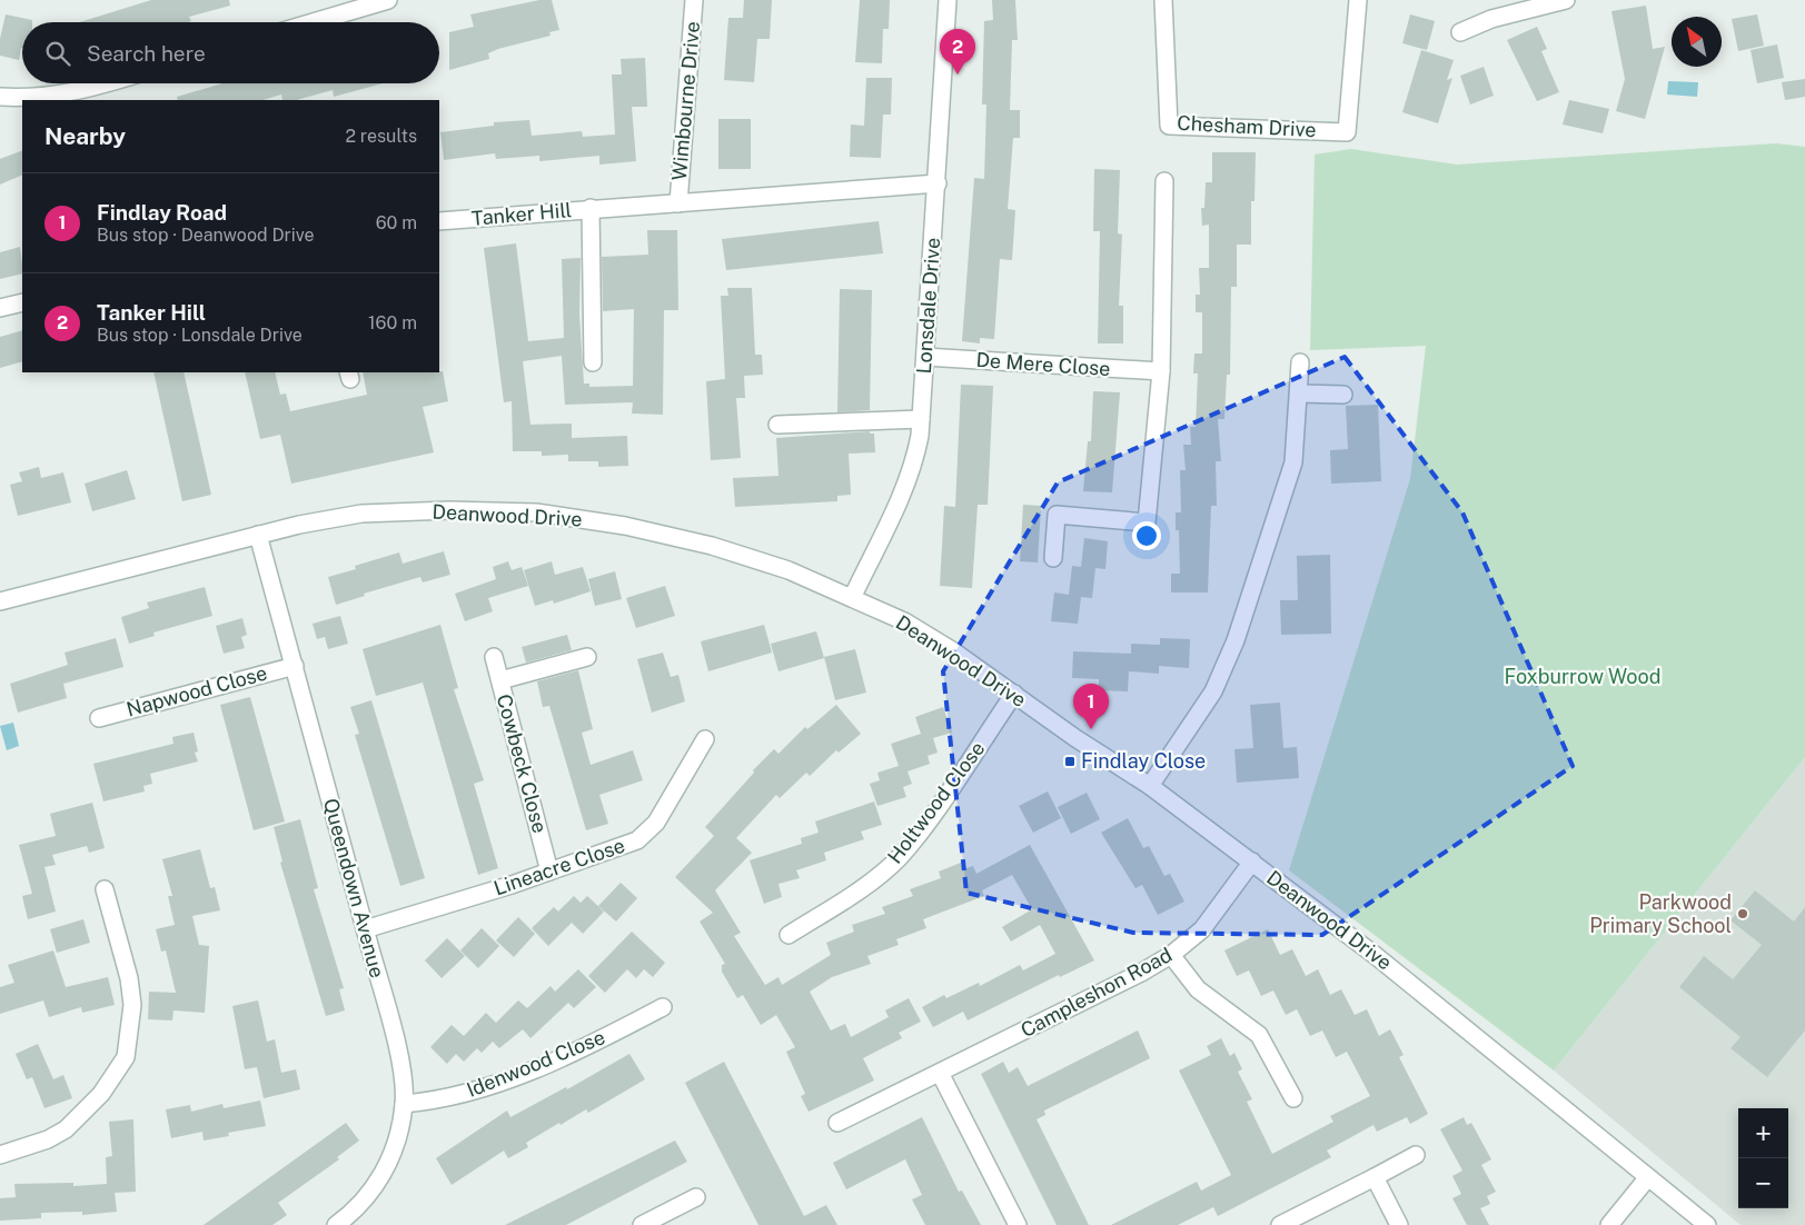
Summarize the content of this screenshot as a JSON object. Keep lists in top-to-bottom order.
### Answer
{
  "streets": {
    "street": [
      "Wimbourne Drive",
      "Chesham Drive",
      "Tanker Hill",
      "Lonsdale Drive",
      "De Mere Close",
      "Deanwood Drive",
      "Napwood Close",
      "Cowbeck Close",
      "Holtwood Close",
      "Lineacre Close",
      "Queendown Avenue",
      "Campleshon Road",
      "Idenwood Close"
    ]
  },
  "crossings": [
    ["Wimbourne Drive", "Tanker Hill"],
    ["Tanker Hill", "Lonsdale Drive"],
    ["Lonsdale Drive", "De Mere Close"],
    ["Lonsdale Drive", "Deanwood Drive"],
    ["Deanwood Drive", "Holtwood Close"],
    ["Deanwood Drive", "Queendown Avenue"],
    ["Deanwood Drive", "Campleshon Road"],
    ["Napwood Close", "Queendown Avenue"],
    ["Cowbeck Close", "Lineacre Close"],
    ["Lineacre Close", "Queendown Avenue"],
    ["Queendown Avenue", "Idenwood Close"]
  ],
  "parks": ["Foxburrow Wood"],
  "places": {
    "transit": ["Findlay Close"],
    "other": ["Parkwood Primary School"]
  },
  "north": "top left",
  "page": {
    "search": "Search here",
    "pins": ["2", "1"],
    "heading": ["Nearby", "2 results"],
    "list": [
      {
        "mark": "1",
        "name": "Findlay Road",
        "note": "Bus stop · Deanwood Drive",
        "value": "60 m"
      },
      {
        "mark": "2",
        "name": "Tanker Hill",
        "note": "Bus stop · Lonsdale Drive",
        "value": "160 m"
      }
    ],
    "map_buttons": ["+", "−"]
  }
}
